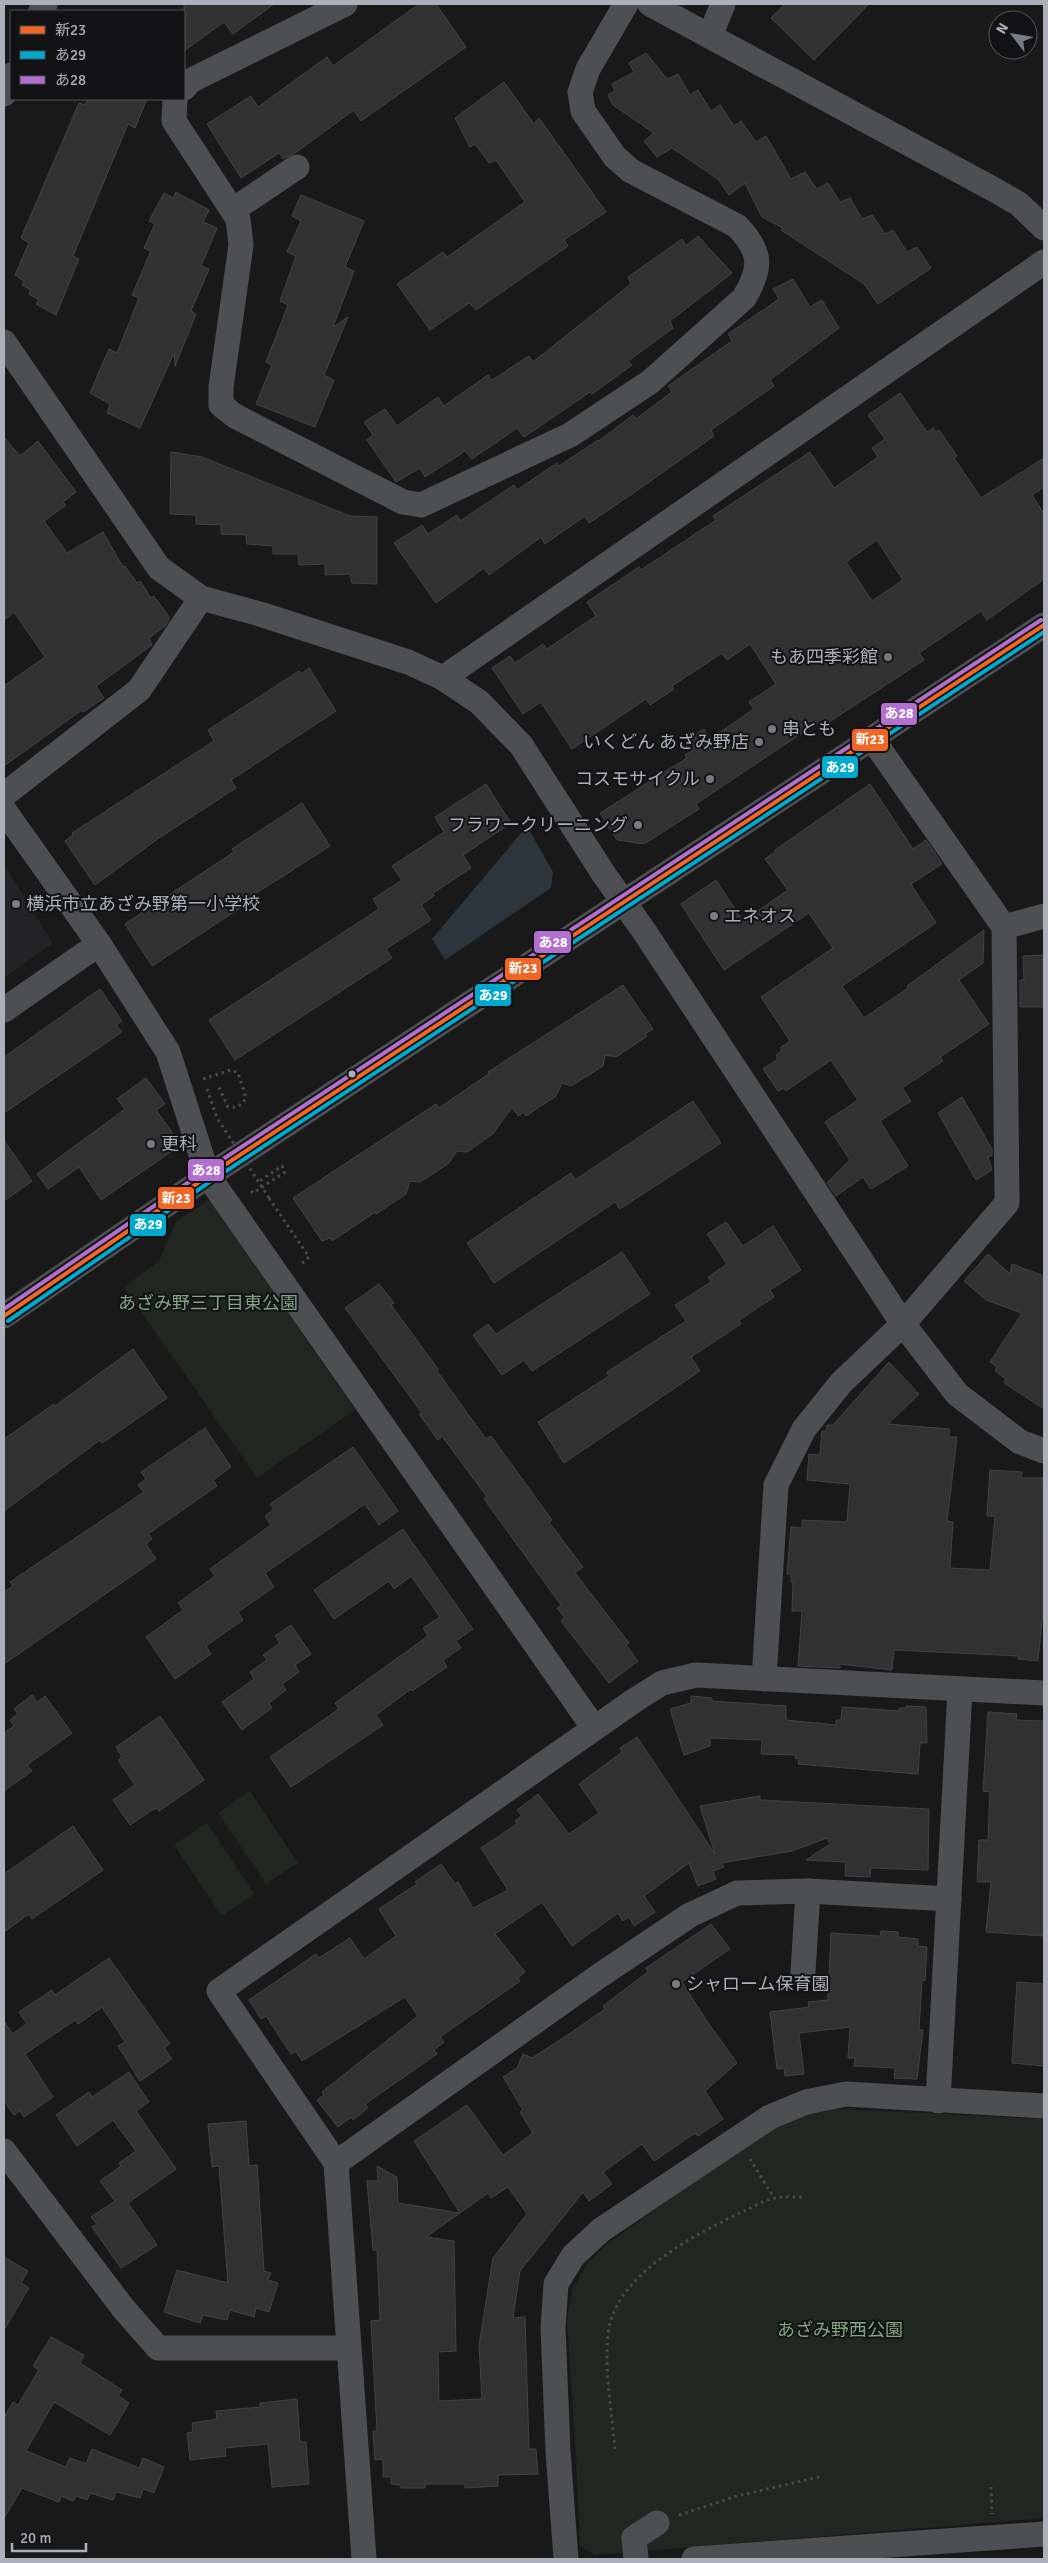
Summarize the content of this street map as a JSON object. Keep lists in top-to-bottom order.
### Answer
{
  "parks": ["あざみ野三丁目東公園", "あざみ野西公園"],
  "places": [
    "もあ四季彩館",
    "串とも",
    "いくどん あざみ野店",
    "コスモサイクル",
    "フラワークリーニング",
    "横浜市立あざみ野第一小学校",
    "エネオス",
    "更科",
    "シャローム保育園"
  ],
  "lines": ["transit line あ28", "transit line 新23", "transit line あ29"],
  "legend": ["新23", "あ29", "あ28"],
  "scale_bar": "20 m",
  "north": "top left"
}
